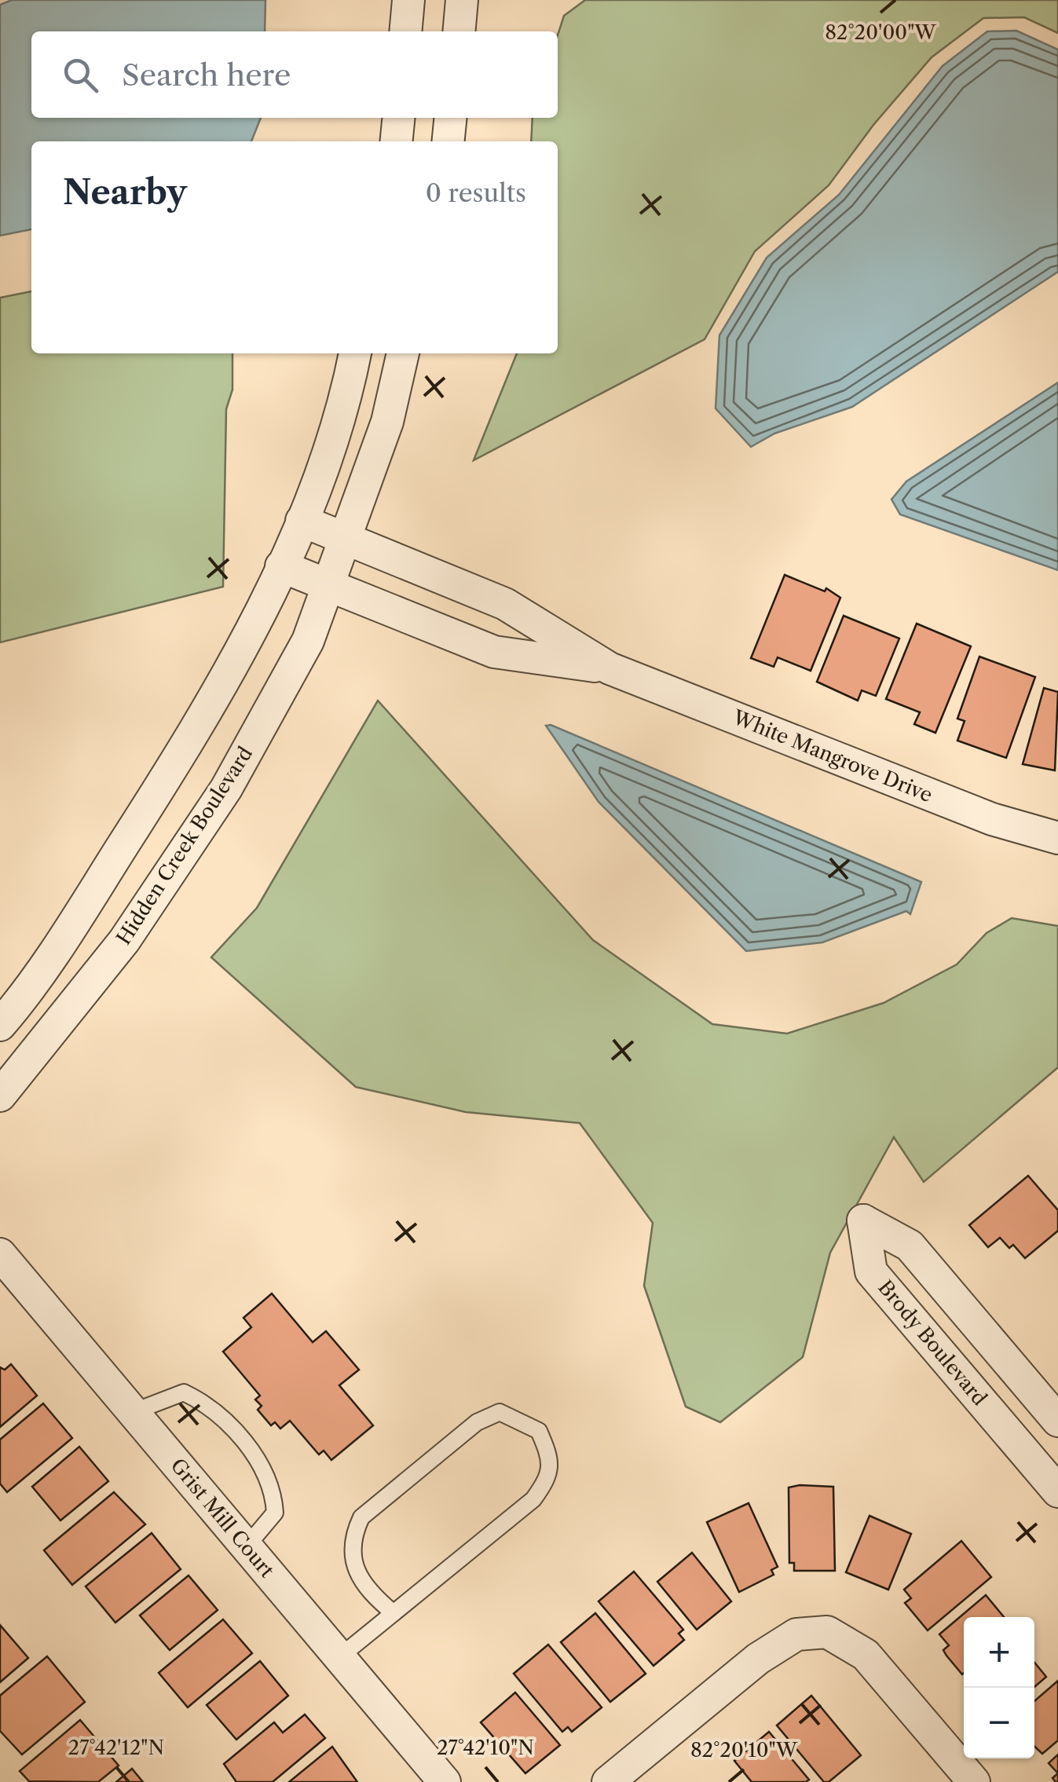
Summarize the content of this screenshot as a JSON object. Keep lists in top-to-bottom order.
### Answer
{
  "streets": {
    "street": [
      "White Mangrove Drive",
      "Hidden Creek Boulevard",
      "Brody Boulevard",
      "Grist Mill Court"
    ]
  },
  "crossings": [
    ["White Mangrove Drive", "Hidden Creek Boulevard"]
  ],
  "page": {
    "search": "Search here",
    "heading": ["Nearby", "0 results"],
    "map_buttons": ["+", "−"]
  },
  "coordinates": [
    "82°20'00\"W",
    "27°42'12\"N",
    "27°42'10\"N",
    "82°20'10\"W"
  ]
}
